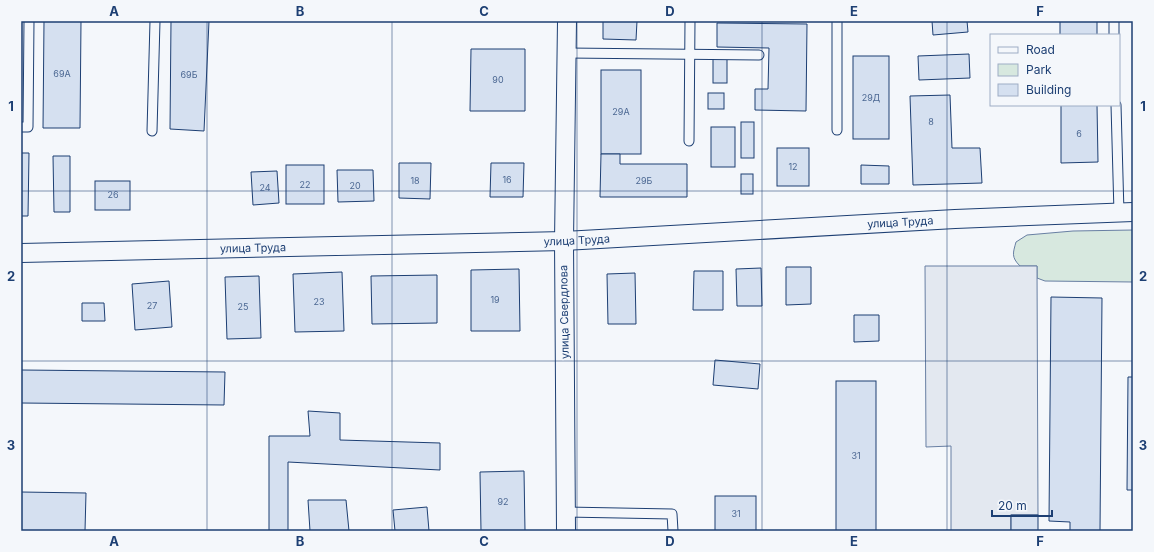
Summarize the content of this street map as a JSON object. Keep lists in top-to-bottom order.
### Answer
{
  "streets": {
    "street": ["улица Труда", "улица Свердлова"]
  },
  "crossings": [
    ["улица Труда", "улица Свердлова"]
  ],
  "house_numbers": [
    "69А",
    "69Б",
    "90",
    "29Д",
    "29А",
    "8",
    "6",
    "12",
    "16",
    "18",
    "29Б",
    "22",
    "20",
    "24",
    "26",
    "19",
    "23",
    "27",
    "25",
    "31",
    "92",
    "31"
  ],
  "legend": ["Road", "Park", "Building"],
  "scale_bar": "20 m",
  "grid": {
    "columns": [
      "A",
      "B",
      "C",
      "D",
      "E",
      "F"
    ],
    "rows": ["1", "2", "3"]
  }
}
